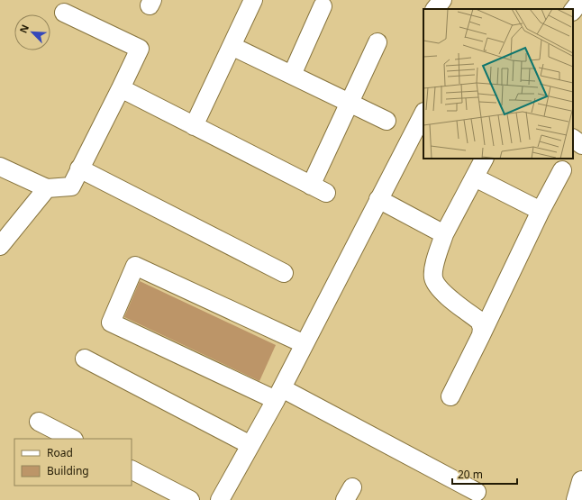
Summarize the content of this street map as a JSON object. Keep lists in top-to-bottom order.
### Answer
{
  "legend": ["Road", "Building"],
  "scale_bar": "20 m",
  "north": "top left"
}
